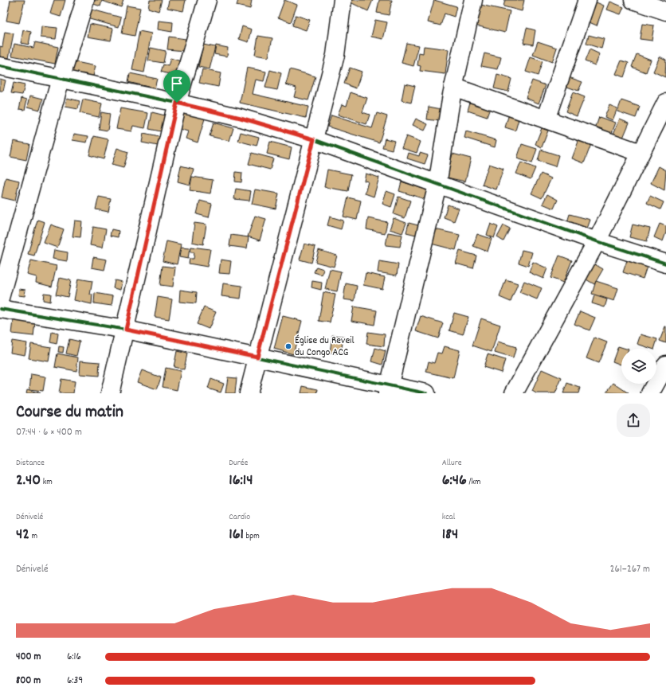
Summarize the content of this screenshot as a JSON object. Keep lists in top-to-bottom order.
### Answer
{
  "places": ["Église du Reveil du Congo ACG"],
  "page": {
    "heading": ["Course du matin", "07:44 · 6 × 400 m"],
    "stats": [
      ["Distance", "2.40 km"],
      ["Durée", "16:14"],
      ["Allure", "6:46 /km"],
      ["Dénivelé", "42 m"],
      ["Cardio", "161 bpm"],
      ["kcal", "184"]
    ],
    "chart": ["Dénivelé", "261–267 m"],
    "list": [
      {
        "name": "400 m",
        "note": "6:16"
      },
      {
        "name": "800 m",
        "note": "6:39"
      }
    ]
  }
}
